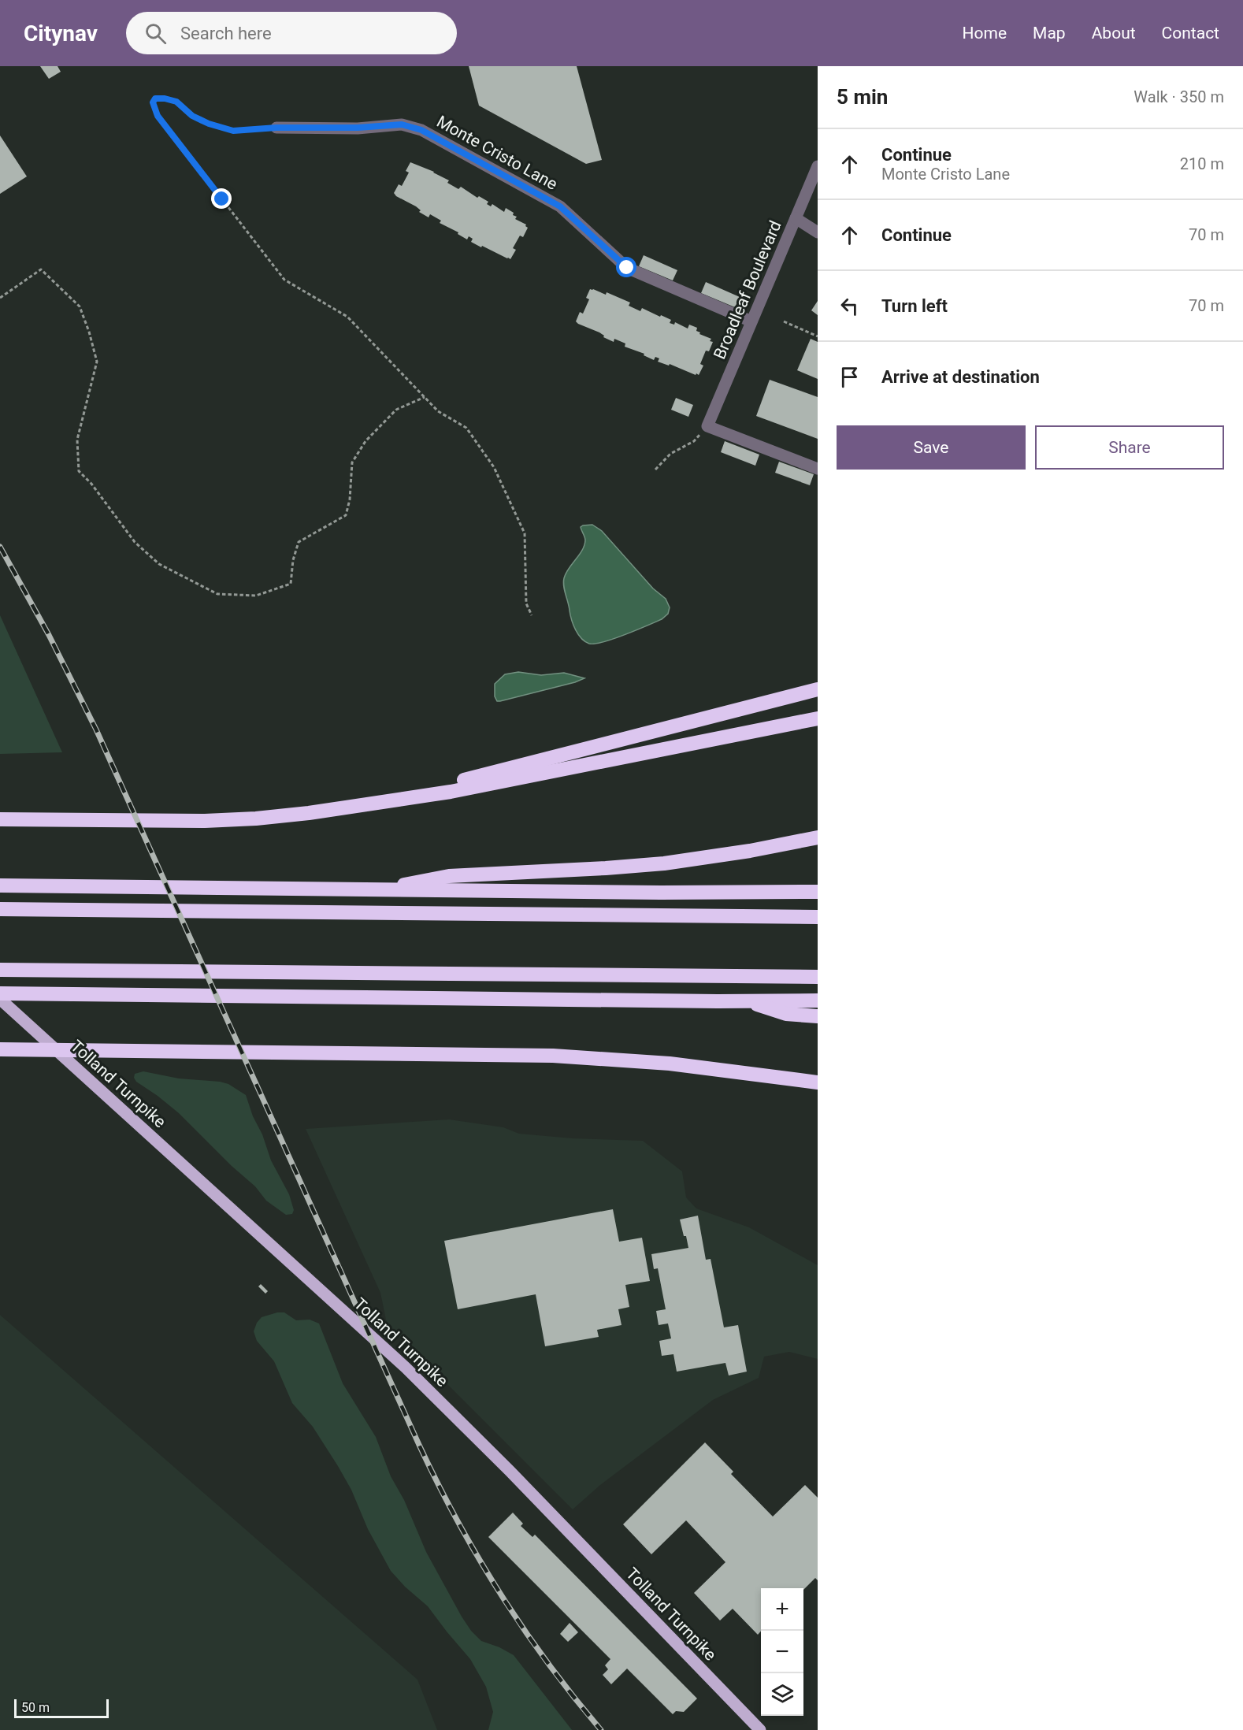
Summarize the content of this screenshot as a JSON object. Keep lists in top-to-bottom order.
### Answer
{
  "streets": {
    "main road": ["Tolland Turnpike"],
    "street": ["Monte Cristo Lane", "Broadleaf Boulevard"]
  },
  "crossings": [
    ["Monte Cristo Lane", "Broadleaf Boulevard"]
  ],
  "scale_bar": "50 m",
  "page": {
    "header": "Citynav",
    "search": "Search here",
    "nav": [
      "Home",
      "Map",
      "About",
      "Contact"
    ],
    "heading": ["5 min", "Walk · 350 m"],
    "list": [
      ["Continue", "Monte Cristo Lane", "210 m"],
      ["Continue", "70 m"],
      ["Turn left", "70 m"],
      "Arrive at destination"
    ],
    "buttons": ["Save", "Share"],
    "map_buttons": ["+", "−"],
    "scale": "50 m"
  }
}
